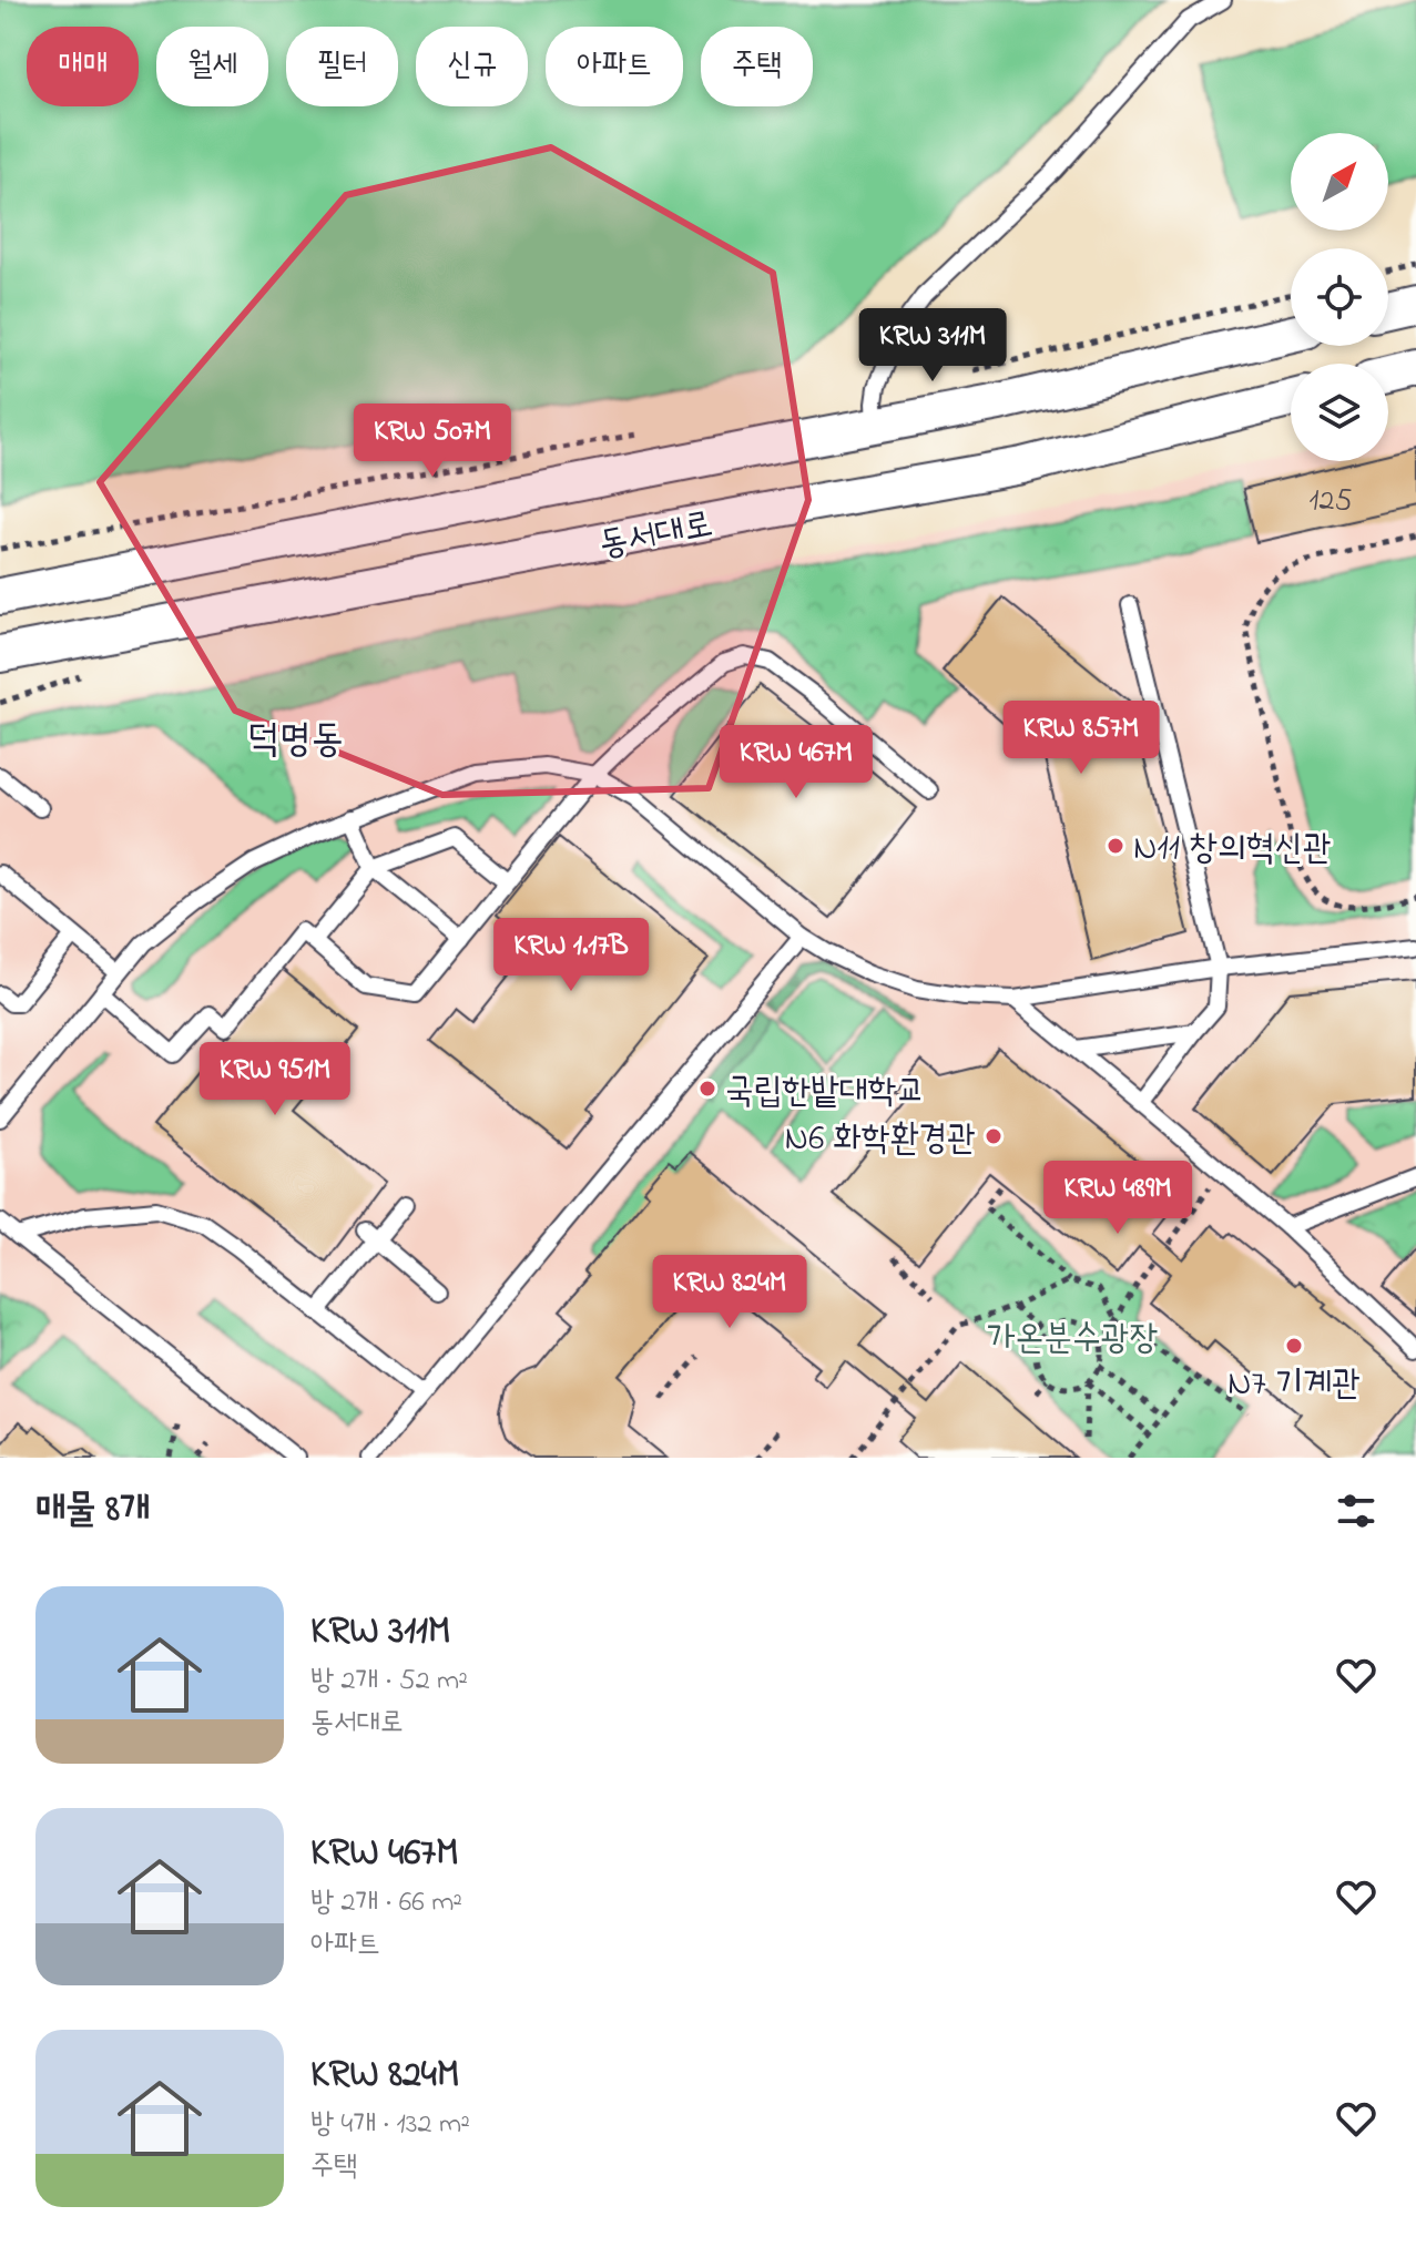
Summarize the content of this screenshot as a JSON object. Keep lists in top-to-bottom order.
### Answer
{
  "streets": {
    "street": ["동서대로"]
  },
  "districts": ["덕명동"],
  "parks": ["가온분수광장"],
  "places": [
    "N11 창의혁신관",
    "국립한밭대학교",
    "N6 화학환경관",
    "N7 기계관"
  ],
  "house_numbers": ["125"],
  "north": "top right",
  "page": {
    "chip": [
      "매매",
      "월세",
      "필터",
      "신규",
      "아파트",
      "주택"
    ],
    "price": [
      "KRW 311M",
      "KRW 507M",
      "KRW 857M",
      "KRW 467M",
      "KRW 1.17B",
      "KRW 951M",
      "KRW 489M",
      "KRW 824M"
    ],
    "heading": "매물 8개",
    "list": [
      {
        "name": "KRW 311M",
        "note": "방 2개 · 52 m² · 동서대로"
      },
      {
        "name": "KRW 467M",
        "note": "방 2개 · 66 m² · 아파트"
      },
      {
        "name": "KRW 824M",
        "note": "방 4개 · 132 m² · 주택"
      }
    ]
  }
}
